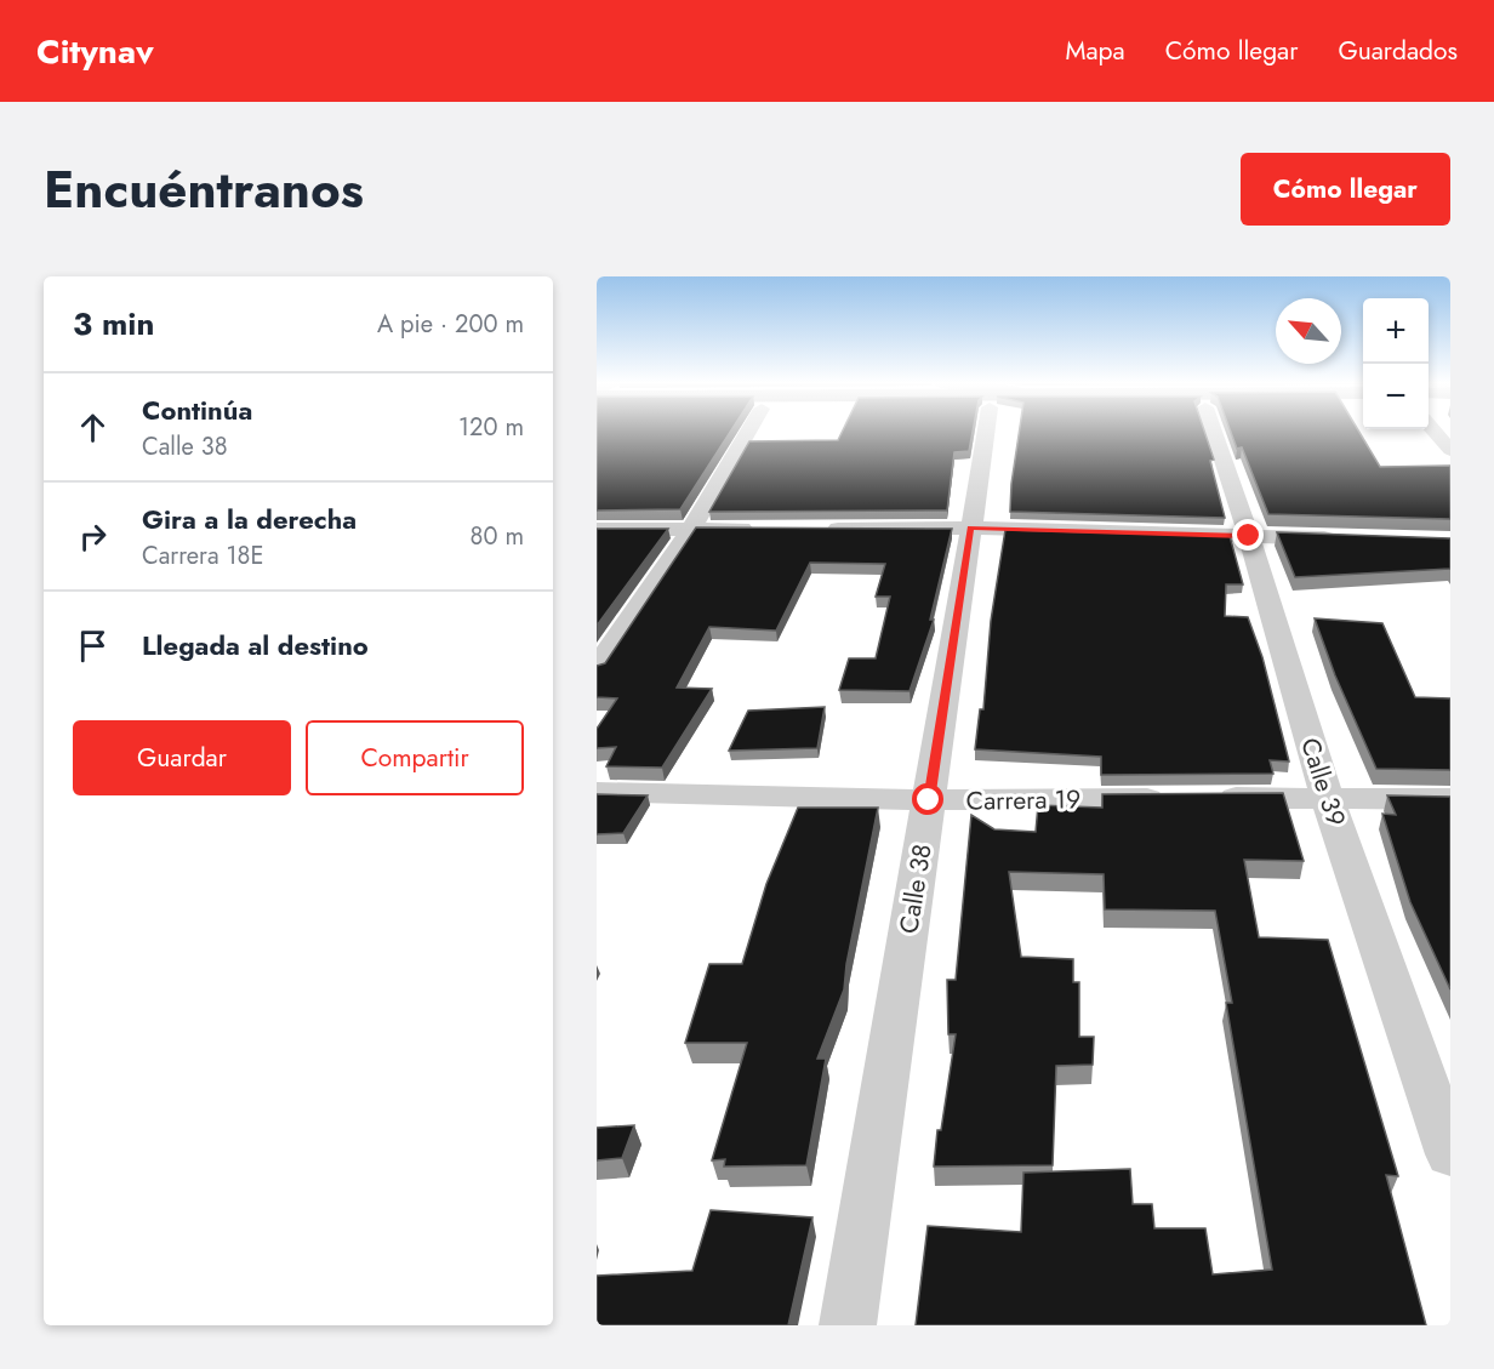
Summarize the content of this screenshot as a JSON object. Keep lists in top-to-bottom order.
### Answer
{
  "streets": {
    "street": ["Calle 39", "Carrera 19", "Calle 38"]
  },
  "crossings": [
    ["Calle 39", "Carrera 19"],
    ["Carrera 19", "Calle 38"]
  ],
  "north": "top left",
  "page": {
    "header": "Citynav",
    "nav": ["Mapa", "Cómo llegar", "Guardados"],
    "title": "Encuéntranos",
    "buttons": [
      "Cómo llegar",
      ["Guardar", "Compartir"]
    ],
    "heading": ["3 min", "A pie · 200 m"],
    "map_buttons": ["+", "−"],
    "list": [
      ["Continúa", "Calle 38", "120 m"],
      ["Gira a la derecha", "Carrera 18E", "80 m"],
      "Llegada al destino"
    ]
  }
}
